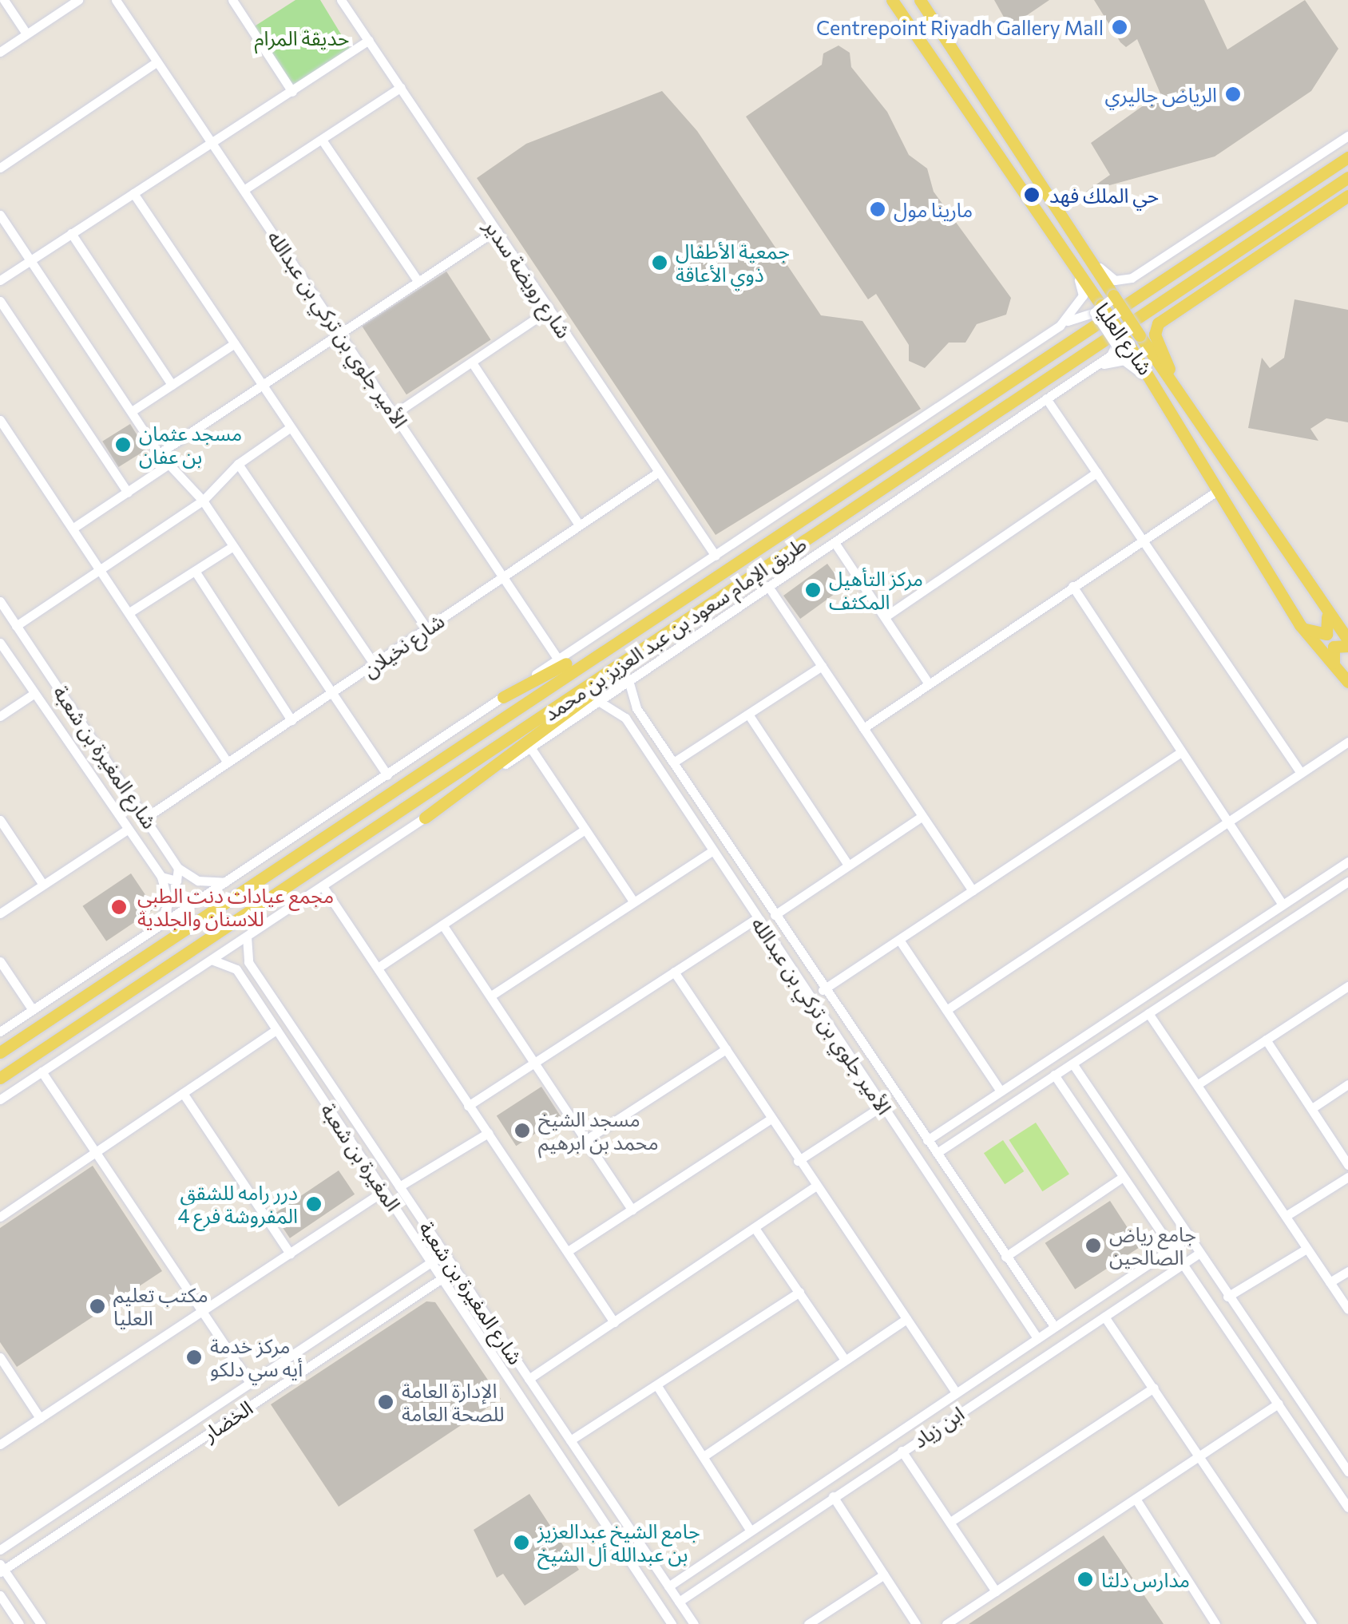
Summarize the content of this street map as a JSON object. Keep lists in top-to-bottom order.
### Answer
{
  "streets": {
    "main road": ["شارع العليا", "طريق الإمام سعود بن عبد العزيز بن محمد"],
    "street": [
      "شارع رويضة سدير",
      "الأمير جلوي بن تركي بن عبدالله",
      "شارع نخيلان",
      "شارع المغيرة بن شعبة",
      "المغيرة بن شعبة",
      "الخضار",
      "ابن زياد"
    ]
  },
  "crossings": [
    ["شارع رويضة سدير", "شارع نخيلان"],
    ["الأمير جلوي بن تركي بن عبدالله", "شارع نخيلان"],
    ["الأمير جلوي بن تركي بن عبدالله", "ابن زياد"],
    ["شارع نخيلان", "شارع المغيرة بن شعبة"],
    ["شارع المغيرة بن شعبة", "الخضار"],
    ["شارع المغيرة بن شعبة", "ابن زياد"],
    ["المغيرة بن شعبة", "الخضار"]
  ],
  "parks": ["حديقة المرام"],
  "places": [
    "Centrepoint Riyadh Gallery Mall",
    "الرياض جاليري",
    "حي الملك فهد",
    "مارينا مول",
    "جمعية الأطفال ذوي الأعاقة",
    "مسجد عثمان بن عفان",
    "مركز التأهيل المكثف",
    "مجمع عيادات دنت الطبي للاسنان والجلدية",
    "مسجد الشيخ محمد بن ابرهيم",
    "درر رامه للشقق المفروشة فرع 4",
    "جامع رياض الصالحين",
    "مكتب تعليم العليا",
    "مركز خدمة أيه سي دلكو",
    "الإدارة العامة للصحة العامة",
    "جامع الشيخ عبدالعزيز بن عبدالله أل الشيخ",
    "مدارس دلتا"
  ]
}
